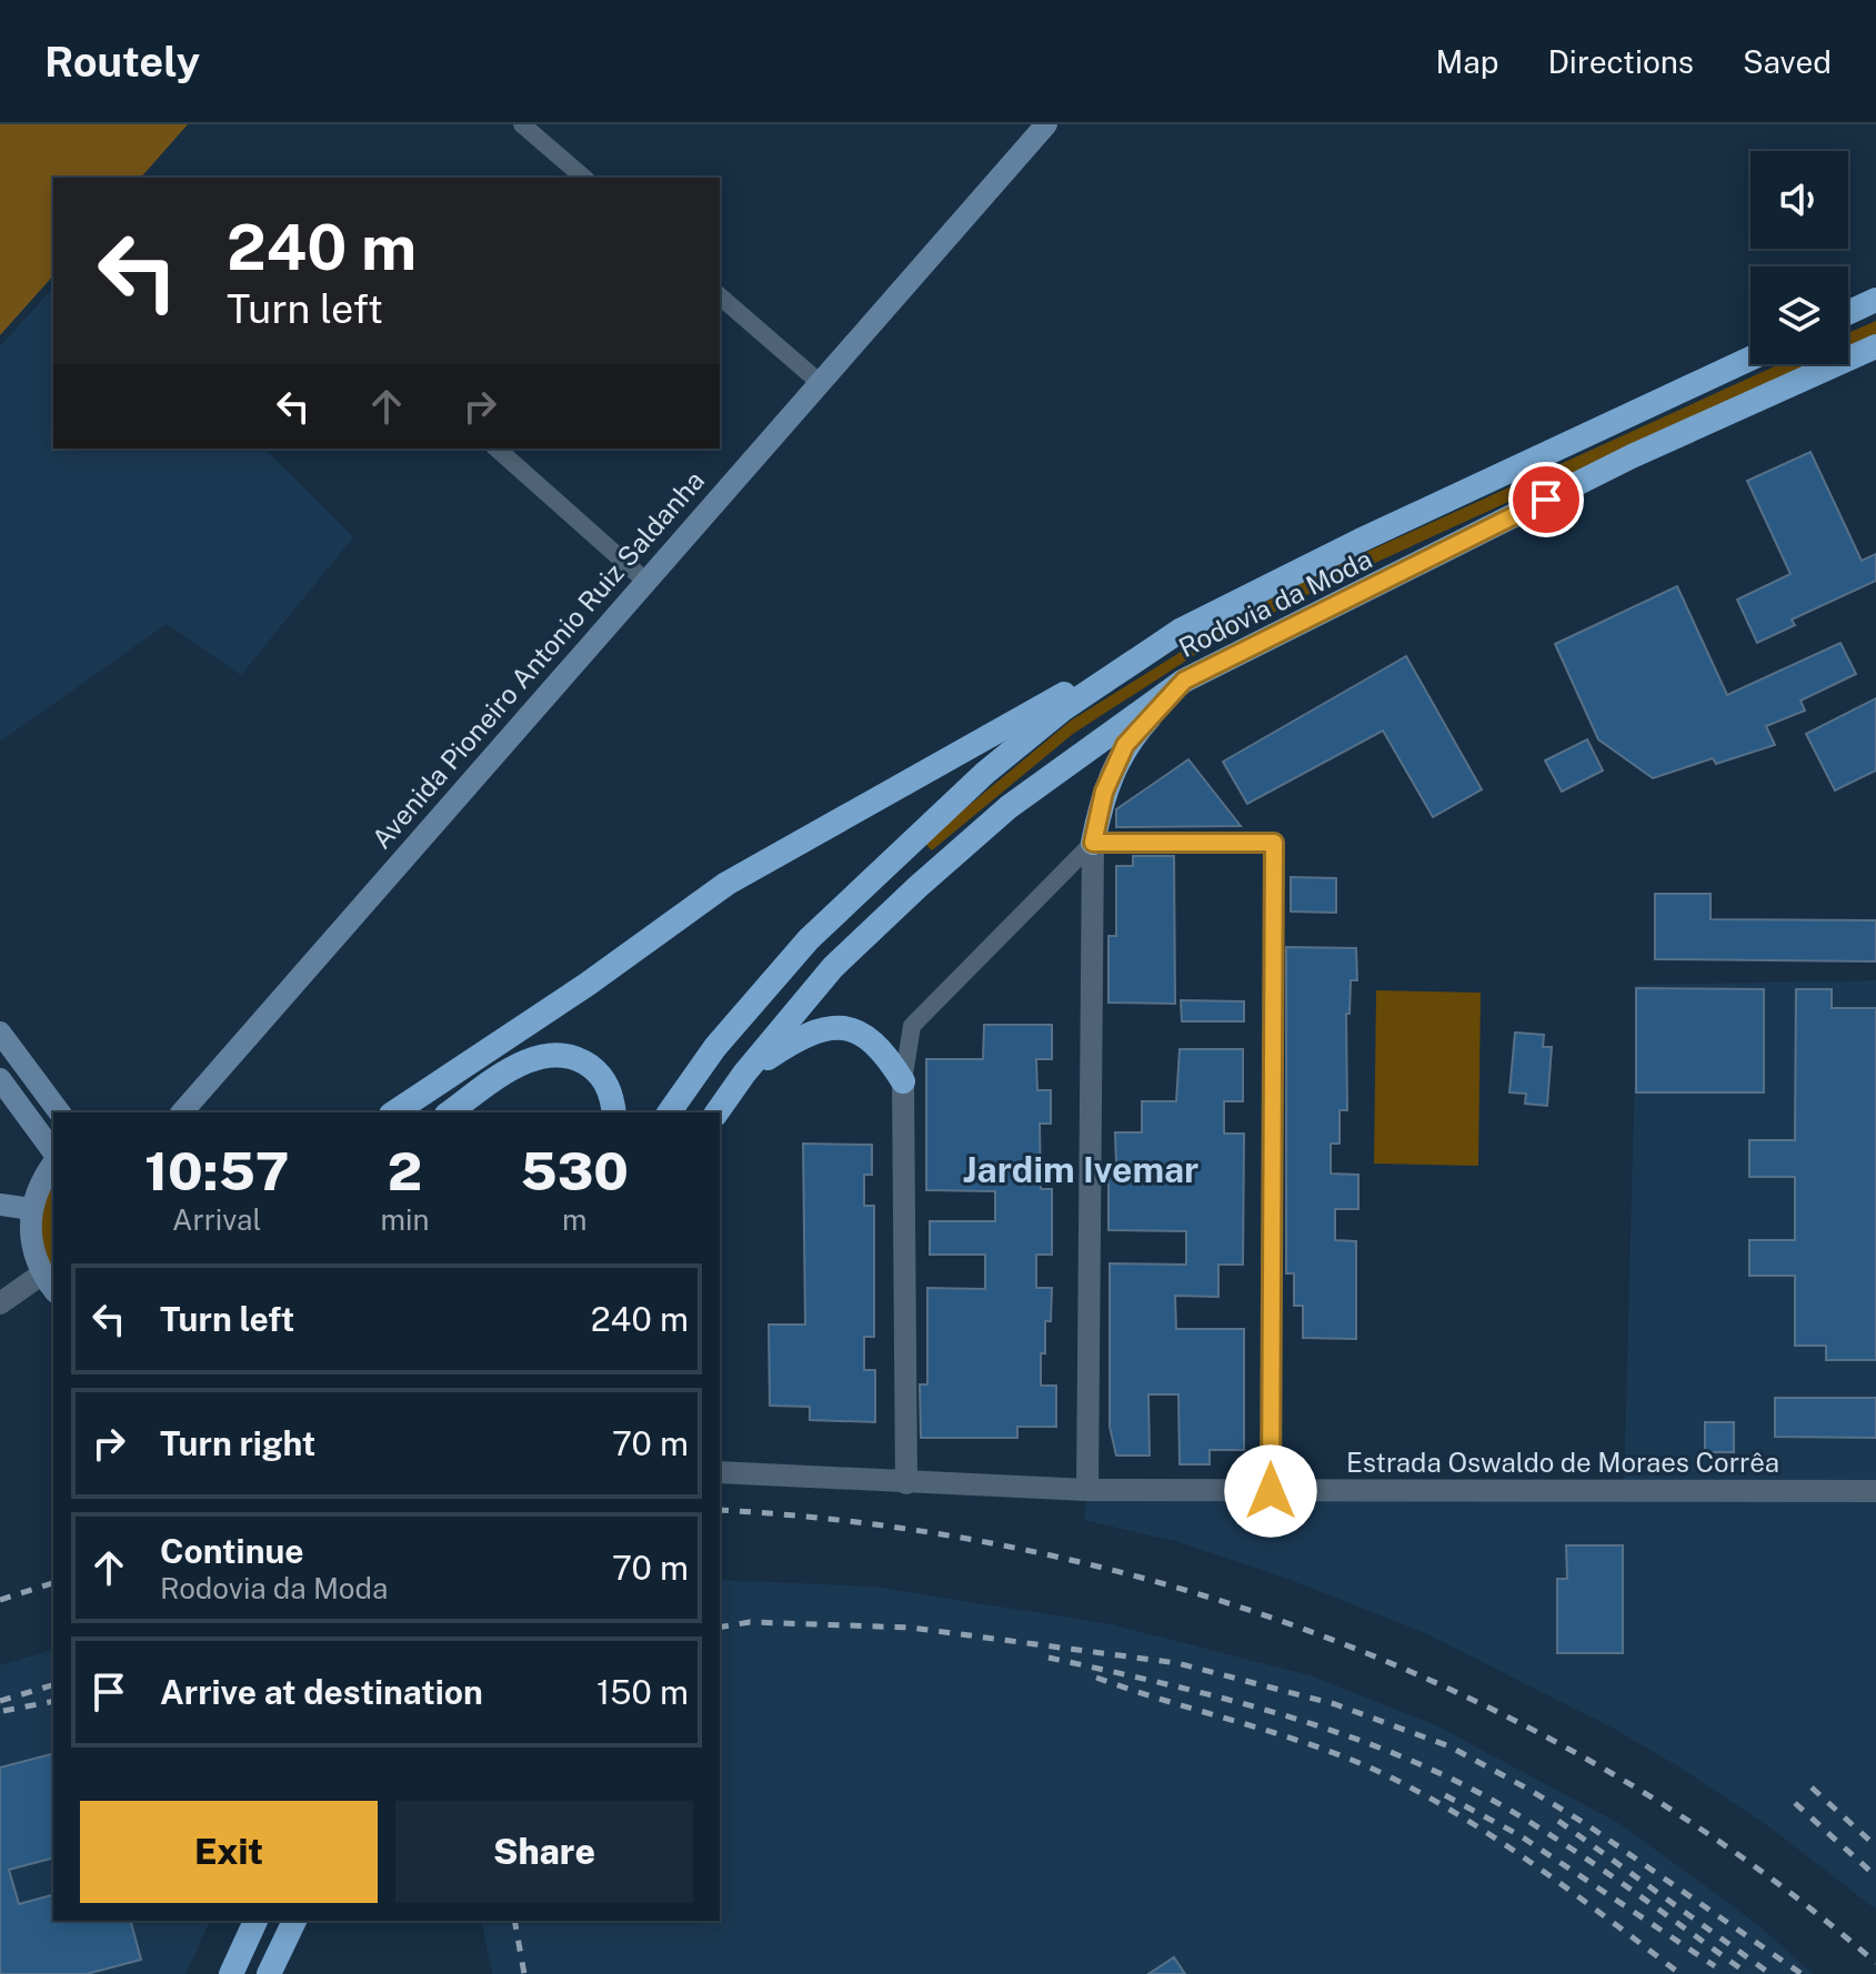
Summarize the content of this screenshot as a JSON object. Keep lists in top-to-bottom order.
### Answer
{
  "streets": {
    "highway": ["Rodovia da Moda"],
    "main road": ["Avenida Pioneiro Antonio Ruiz Saldanha"],
    "street": ["Estrada Oswaldo de Moraes Corrêa"]
  },
  "districts": ["Jardim Ivemar"],
  "page": {
    "header": "Routely",
    "nav": ["Map", "Directions", "Saved"],
    "turn": ["240 m", "Turn left"],
    "eta": [
      "10:57",
      "Arrival",
      "2",
      "min",
      "530",
      "m"
    ],
    "list": [
      {
        "name": "Turn left",
        "value": "240 m"
      },
      {
        "name": "Turn right",
        "value": "70 m"
      },
      {
        "name": "Continue",
        "note": "Rodovia da Moda",
        "value": "70 m"
      },
      {
        "name": "Arrive at destination",
        "value": "150 m"
      }
    ],
    "buttons": ["Exit", "Share"]
  }
}
